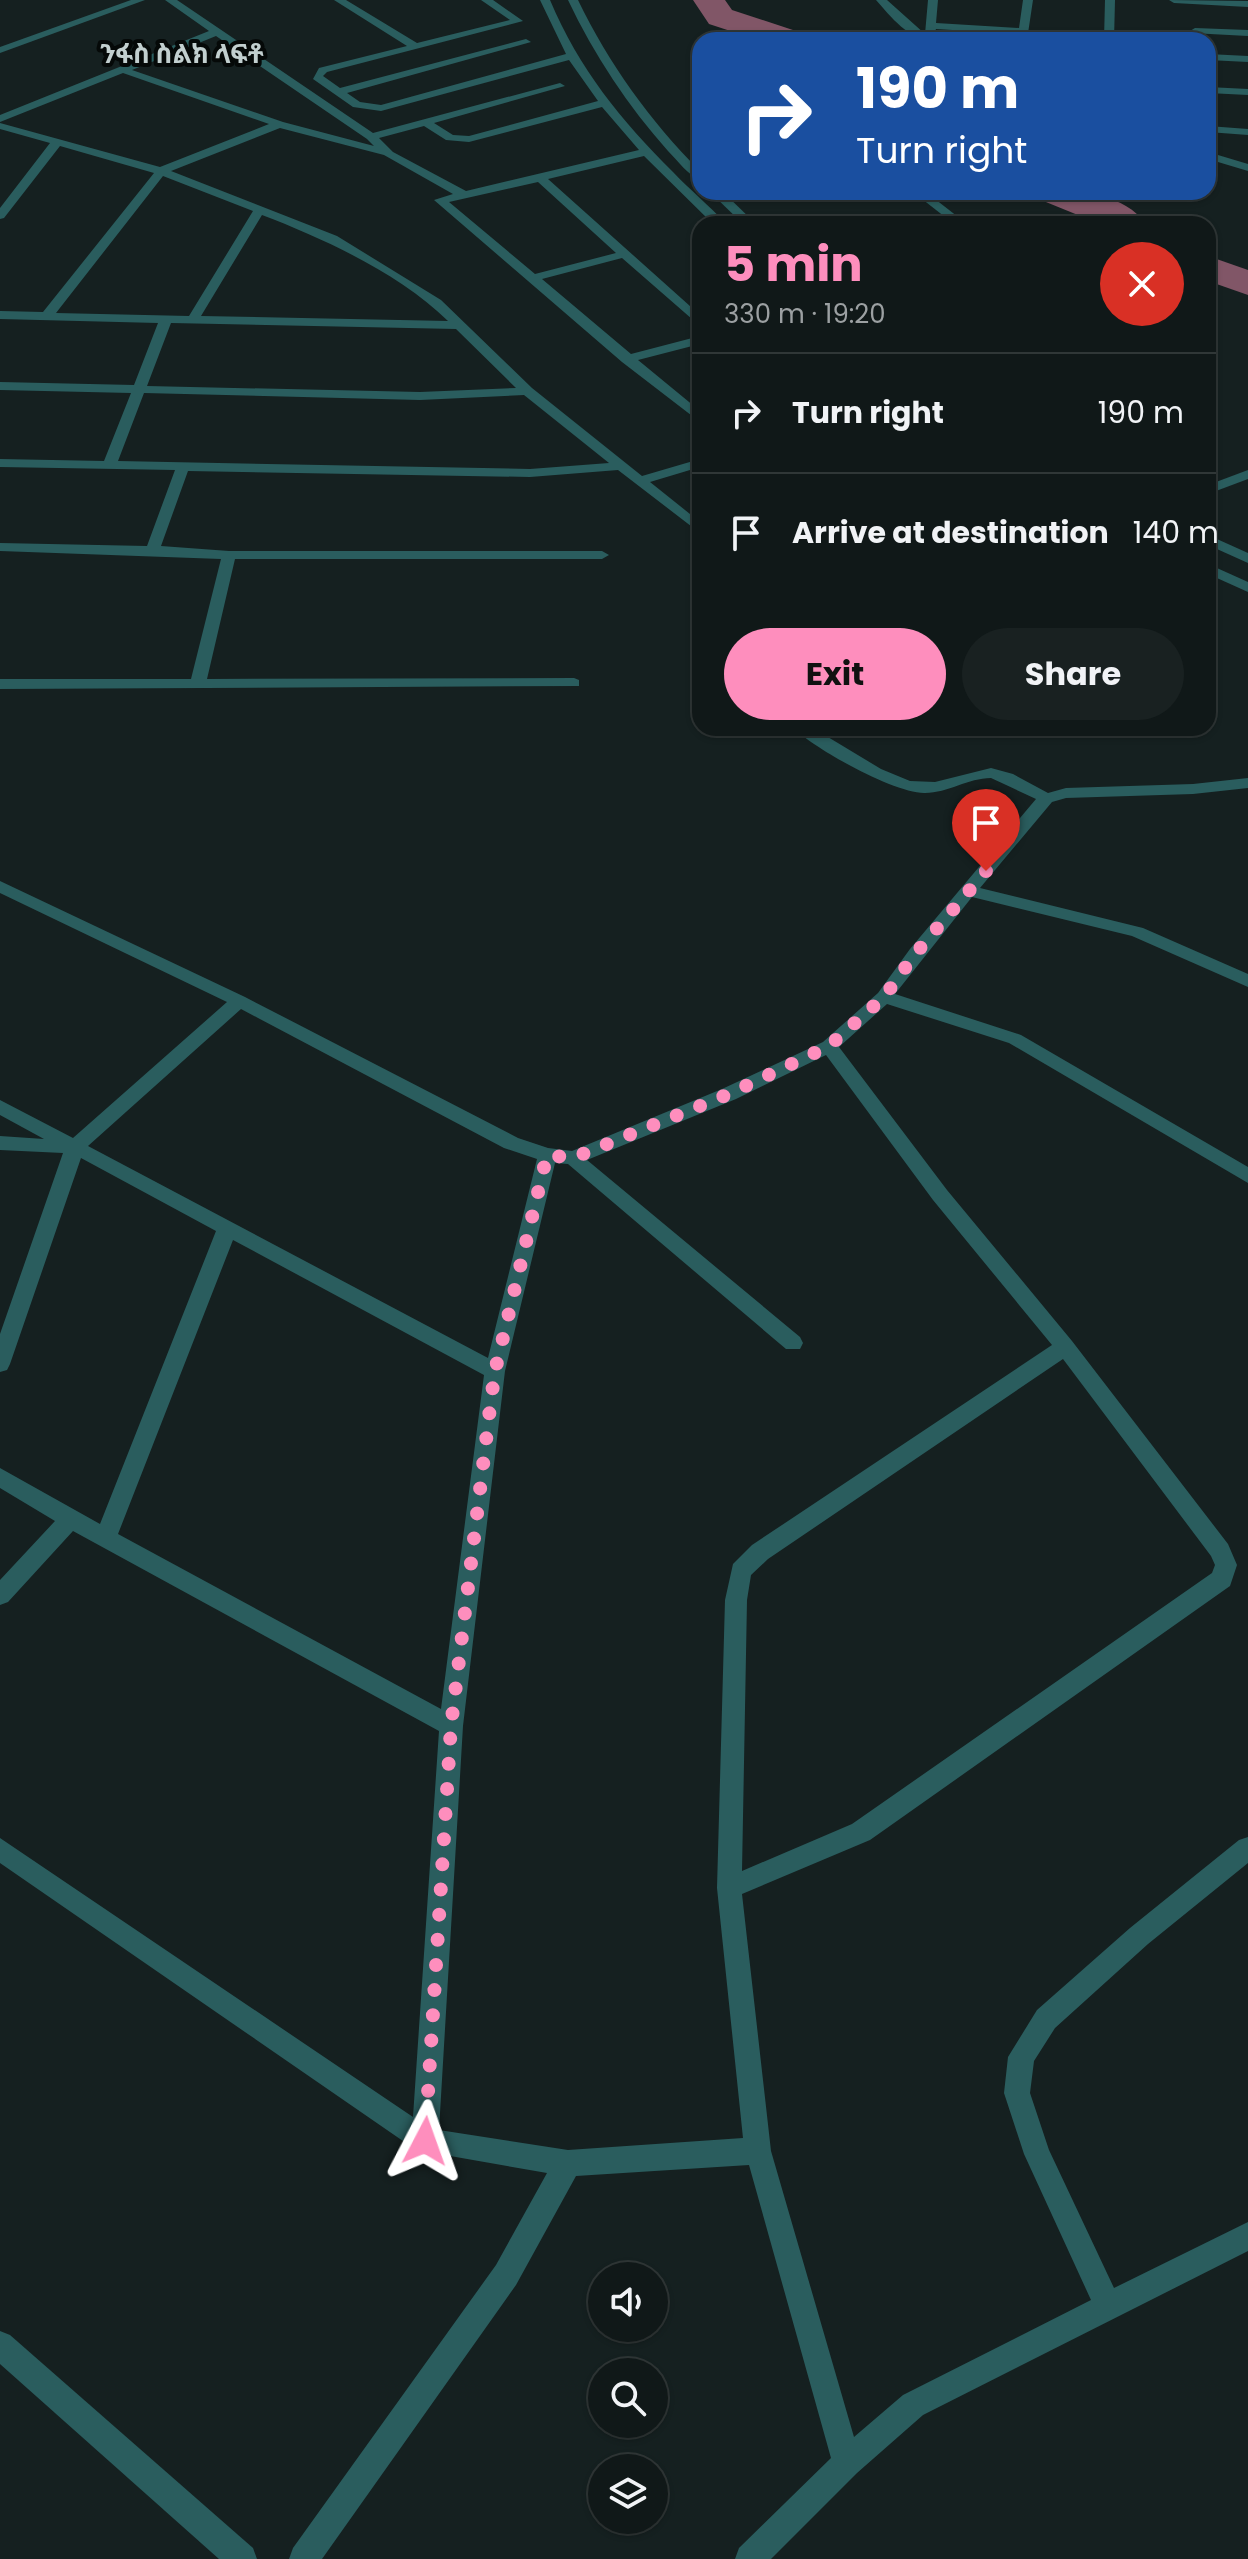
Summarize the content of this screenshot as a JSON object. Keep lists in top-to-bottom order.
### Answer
{
  "districts": ["ንፋስ ስልክ ላፍቶ"],
  "page": {
    "turn": ["190 m", "Turn right"],
    "heading": ["5 min", "330 m · 19:20"],
    "list": [
      {
        "name": "Turn right",
        "value": "190 m"
      },
      {
        "name": "Arrive at destination",
        "value": "140 m"
      }
    ],
    "buttons": ["Exit", "Share"]
  }
}
